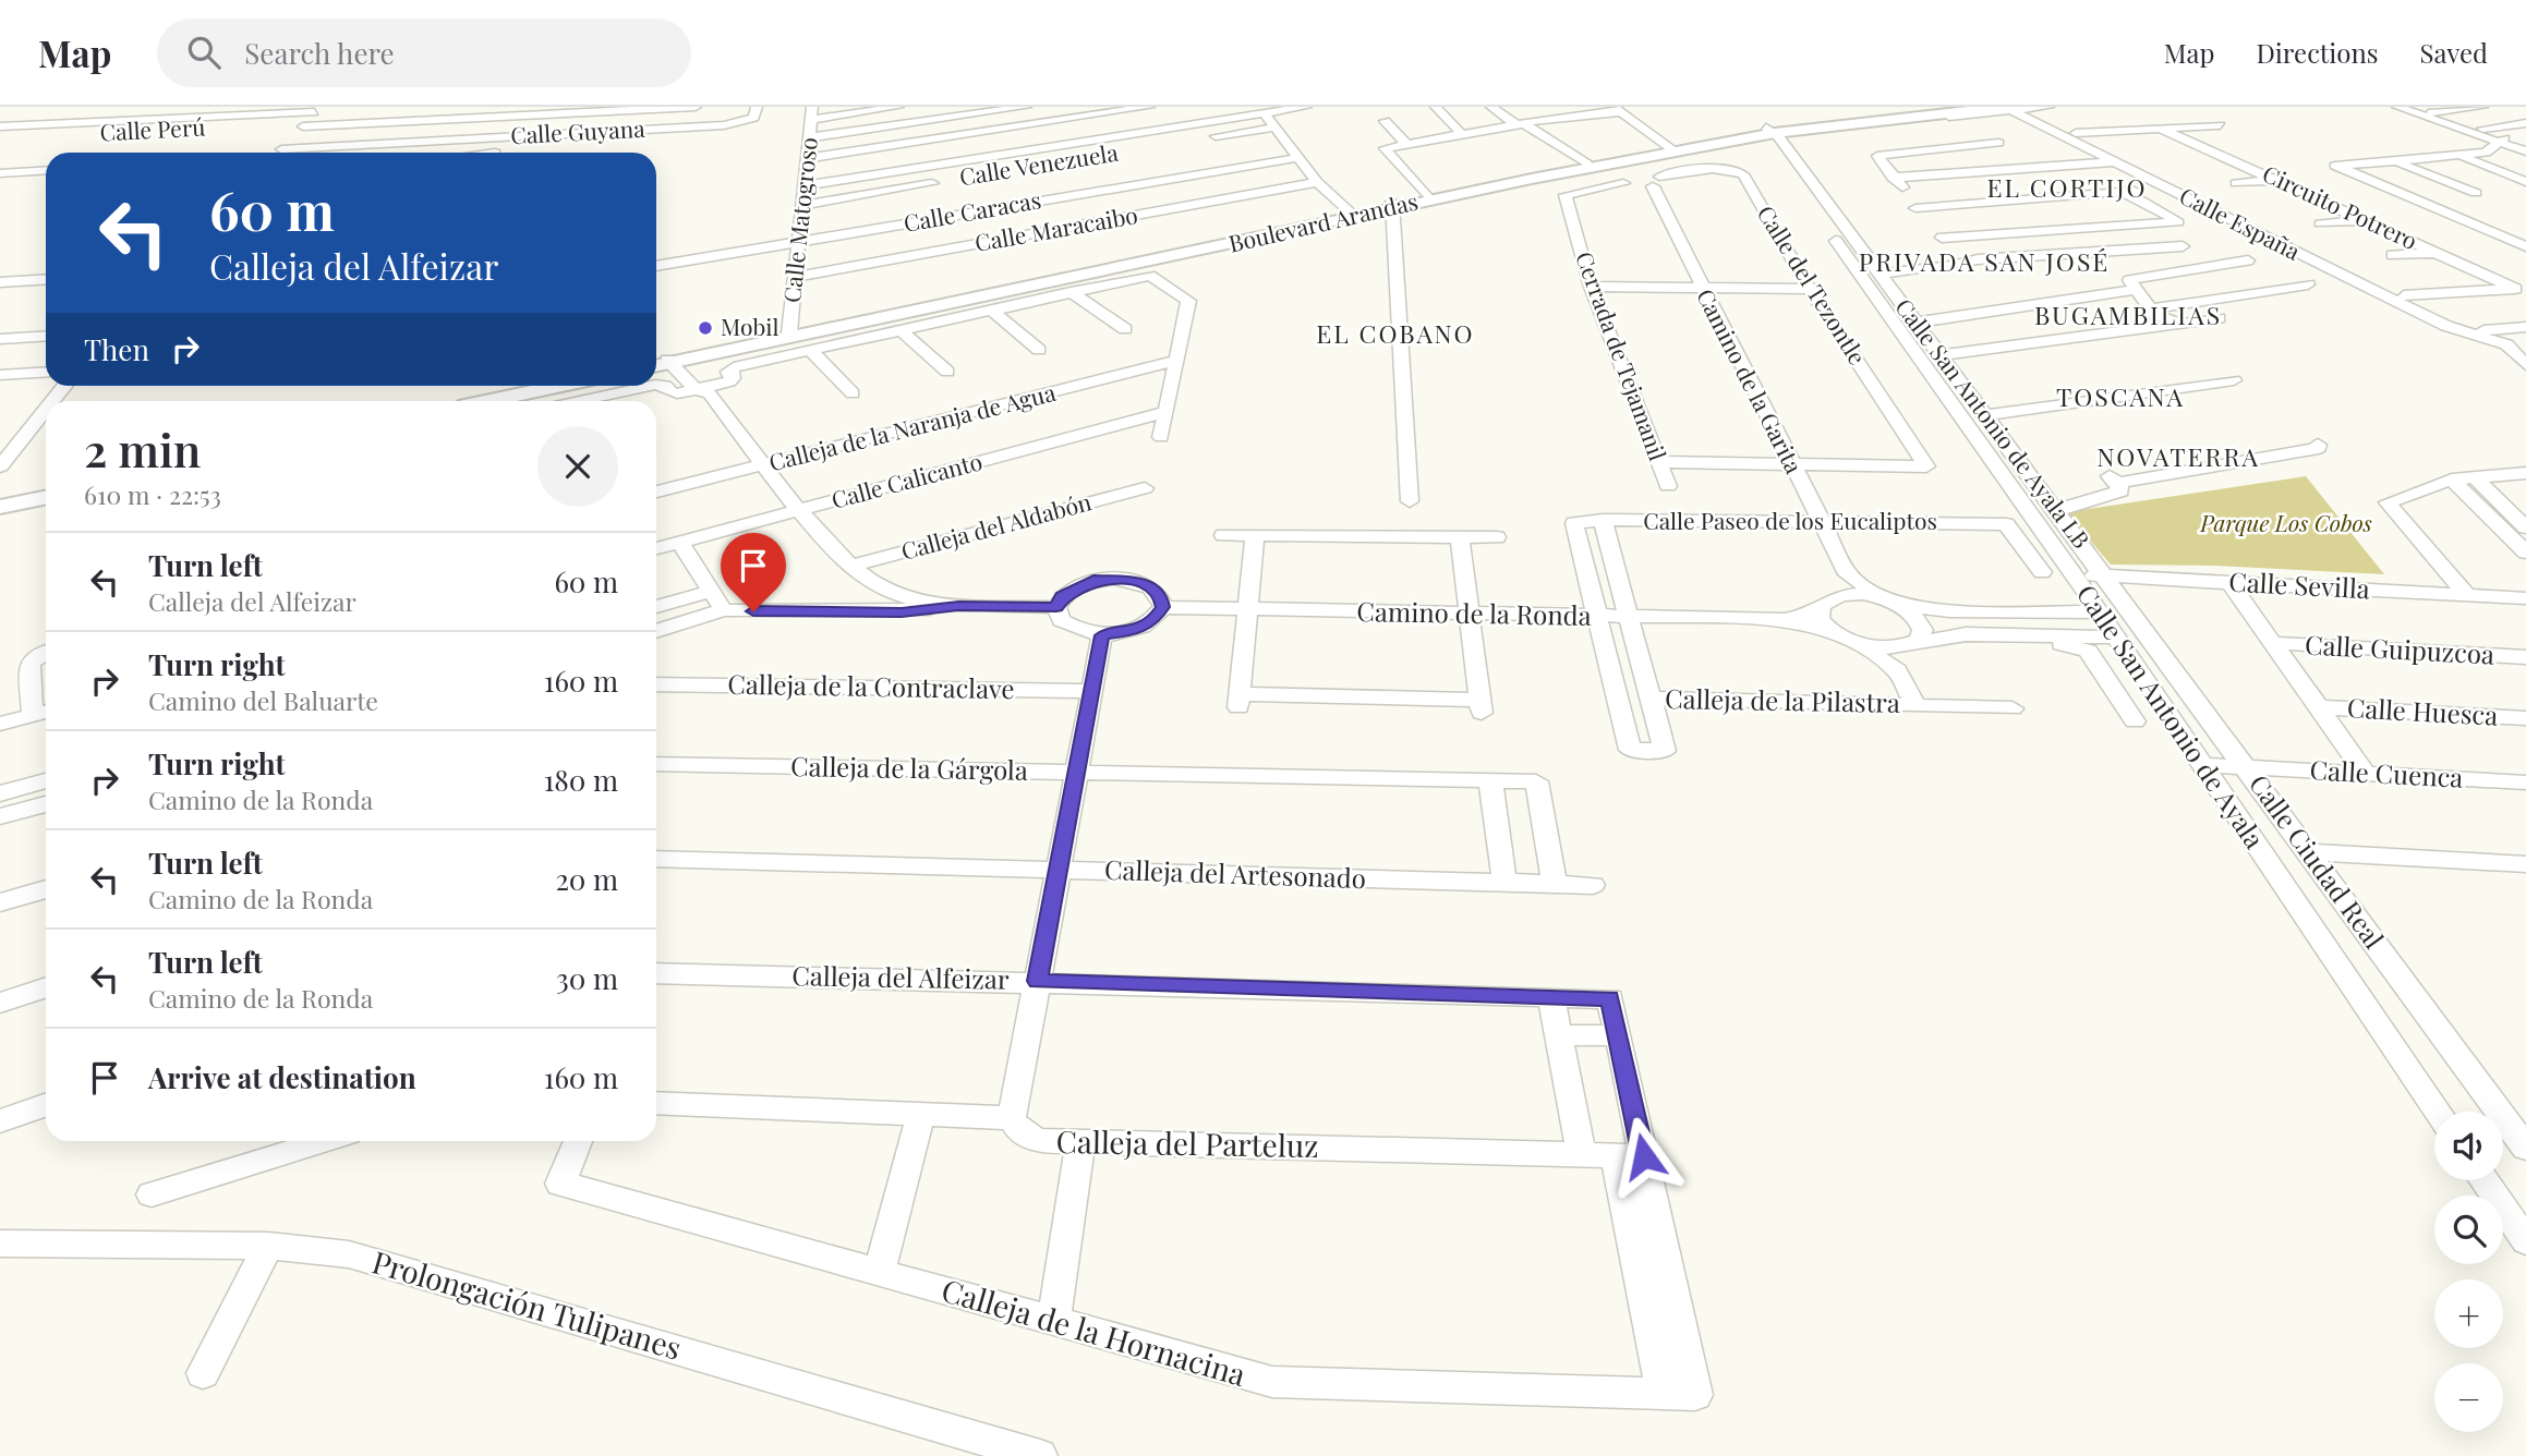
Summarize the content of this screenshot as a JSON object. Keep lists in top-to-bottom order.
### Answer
{
  "streets": {
    "main road": ["Boulevard Arandas"],
    "street": [
      "Calle Perú",
      "Calle Guyana",
      "Calle Venezuela",
      "Circuito Potrero",
      "Calle Caracas",
      "Calle Matogroso",
      "Calle España",
      "Calle Maracaibo",
      "Calle del Tezontle",
      "Cerrada de Tejamanil",
      "Camino de la Garita",
      "Calle San Antonio de Ayala LB",
      "Calleja de la Naranja de Agua",
      "Calle Calicanto",
      "Calle Paseo de los Eucaliptos",
      "Calleja del Aldabón",
      "Calle Sevilla",
      "Camino de la Ronda",
      "Calle Guipuzcoa",
      "Calleja de la Contraclave",
      "Calleja de la Pilastra",
      "Calle Huesca",
      "Calle San Antonio de Ayala",
      "Calleja de la Gárgola",
      "Calle Cuenca",
      "Calle Ciudad Real",
      "Calleja del Artesonado",
      "Calleja del Alfeizar",
      "Calleja del Parteluz",
      "Prolongación Tulipanes",
      "Calleja de la Hornacina"
    ]
  },
  "crossings": [
    ["Calle Venezuela", "Calle Matogroso"],
    ["Circuito Potrero", "Calle España"],
    ["Calle Caracas", "Calle Matogroso"],
    ["Calle Matogroso", "Boulevard Arandas"],
    ["Calle Matogroso", "Calle Maracaibo"],
    ["Boulevard Arandas", "Calle España"],
    ["Boulevard Arandas", "Calle San Antonio de Ayala LB"],
    ["Calle del Tezontle", "Camino de la Garita"],
    ["Camino de la Garita", "Calle Paseo de los Eucaliptos"],
    ["Camino de la Garita", "Camino de la Ronda"],
    ["Calle San Antonio de Ayala LB", "Calle Sevilla"],
    ["Calle San Antonio de Ayala LB", "Calle Ciudad Real"],
    ["Calle Paseo de los Eucaliptos", "Camino de la Ronda"],
    ["Calle Sevilla", "Calle San Antonio de Ayala"],
    ["Calle Sevilla", "Calle Ciudad Real"],
    ["Camino de la Ronda", "Calle San Antonio de Ayala"],
    ["Calle San Antonio de Ayala", "Calle Cuenca"],
    ["Calleja de la Gárgola", "Calleja del Artesonado"],
    ["Calle Cuenca", "Calle Ciudad Real"],
    ["Calleja del Parteluz", "Calleja de la Hornacina"]
  ],
  "districts": [
    "EL CORTIJO",
    "PRIVADA SAN JOSÉ",
    "BUGAMBILIAS",
    "EL COBANO",
    "TOSCANA",
    "NOVATERRA"
  ],
  "parks": ["Parque Los Cobos"],
  "places": ["Mobil"],
  "page": {
    "header": "Map",
    "search": "Search here",
    "nav": ["Map", "Directions", "Saved"],
    "turn": ["60 m", "Calleja del Alfeizar"],
    "then": "Then",
    "heading": ["2 min", "610 m · 22:53"],
    "list": [
      {
        "name": "Turn left",
        "note": "Calleja del Alfeizar",
        "value": "60 m"
      },
      {
        "name": "Turn right",
        "note": "Camino del Baluarte",
        "value": "160 m"
      },
      {
        "name": "Turn right",
        "note": "Camino de la Ronda",
        "value": "180 m"
      },
      {
        "name": "Turn left",
        "note": "Camino de la Ronda",
        "value": "20 m"
      },
      {
        "name": "Turn left",
        "note": "Camino de la Ronda",
        "value": "30 m"
      },
      {
        "name": "Arrive at destination",
        "value": "160 m"
      }
    ],
    "map_buttons": ["+", "−"]
  }
}
